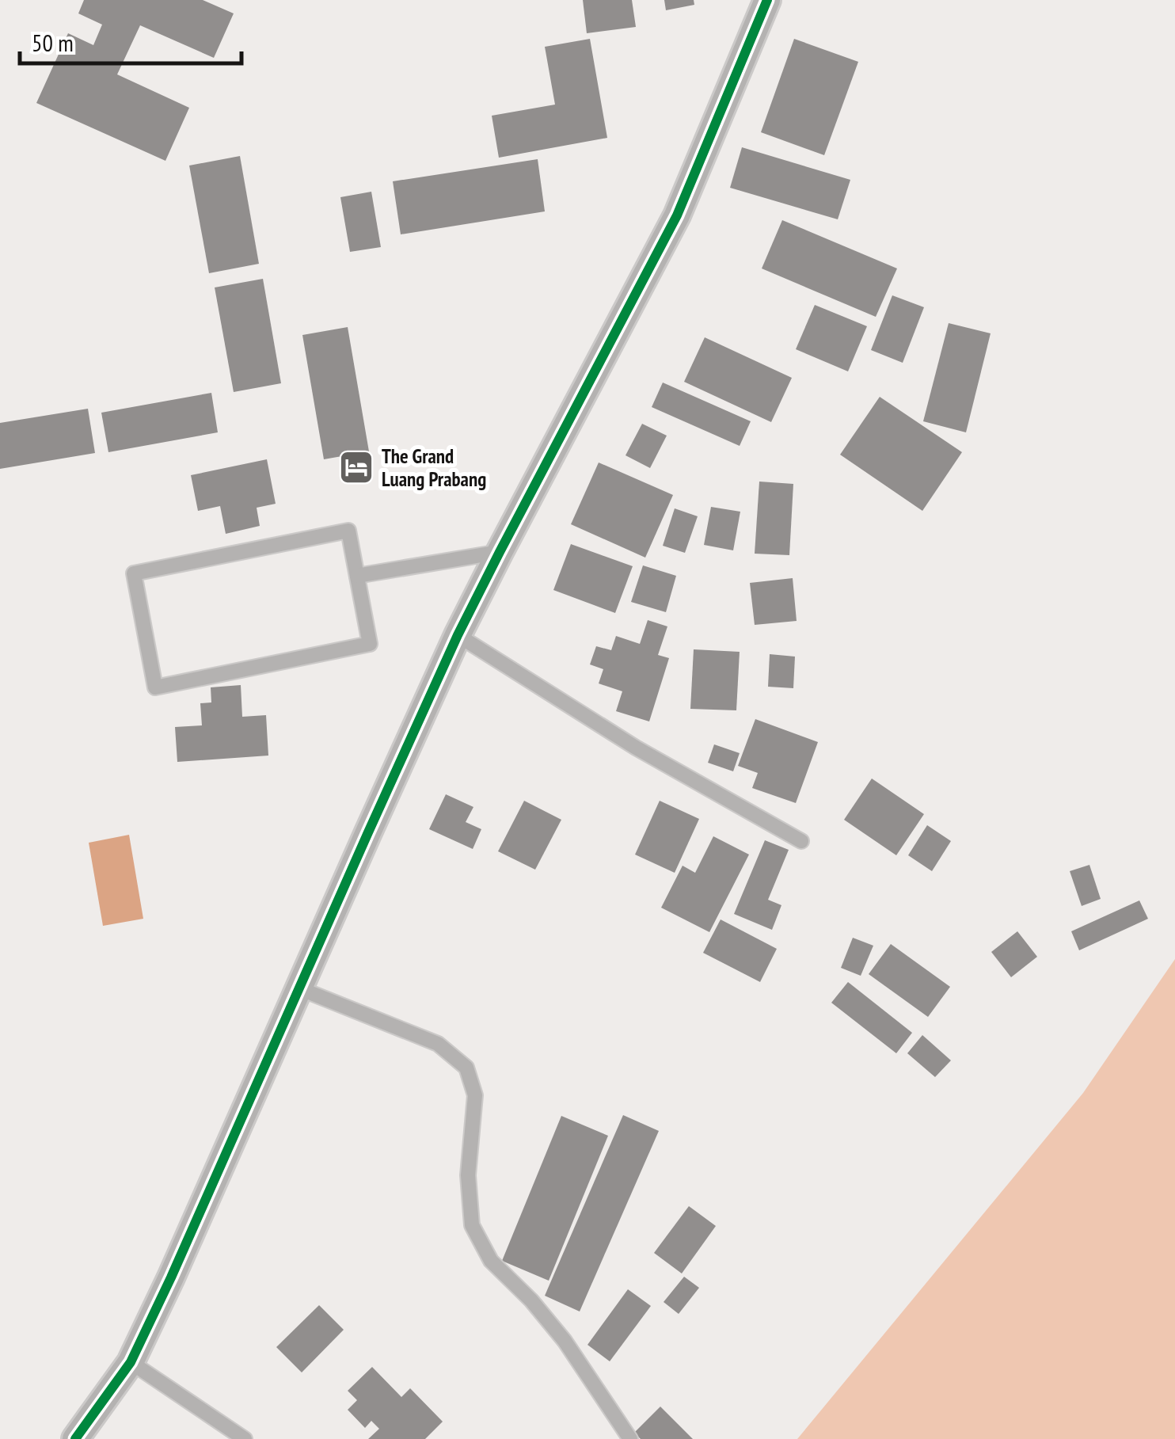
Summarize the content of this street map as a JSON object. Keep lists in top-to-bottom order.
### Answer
{
  "places": {
    "hotel": ["The Grand Luang Prabang"]
  },
  "scale_bar": "50 m"
}
